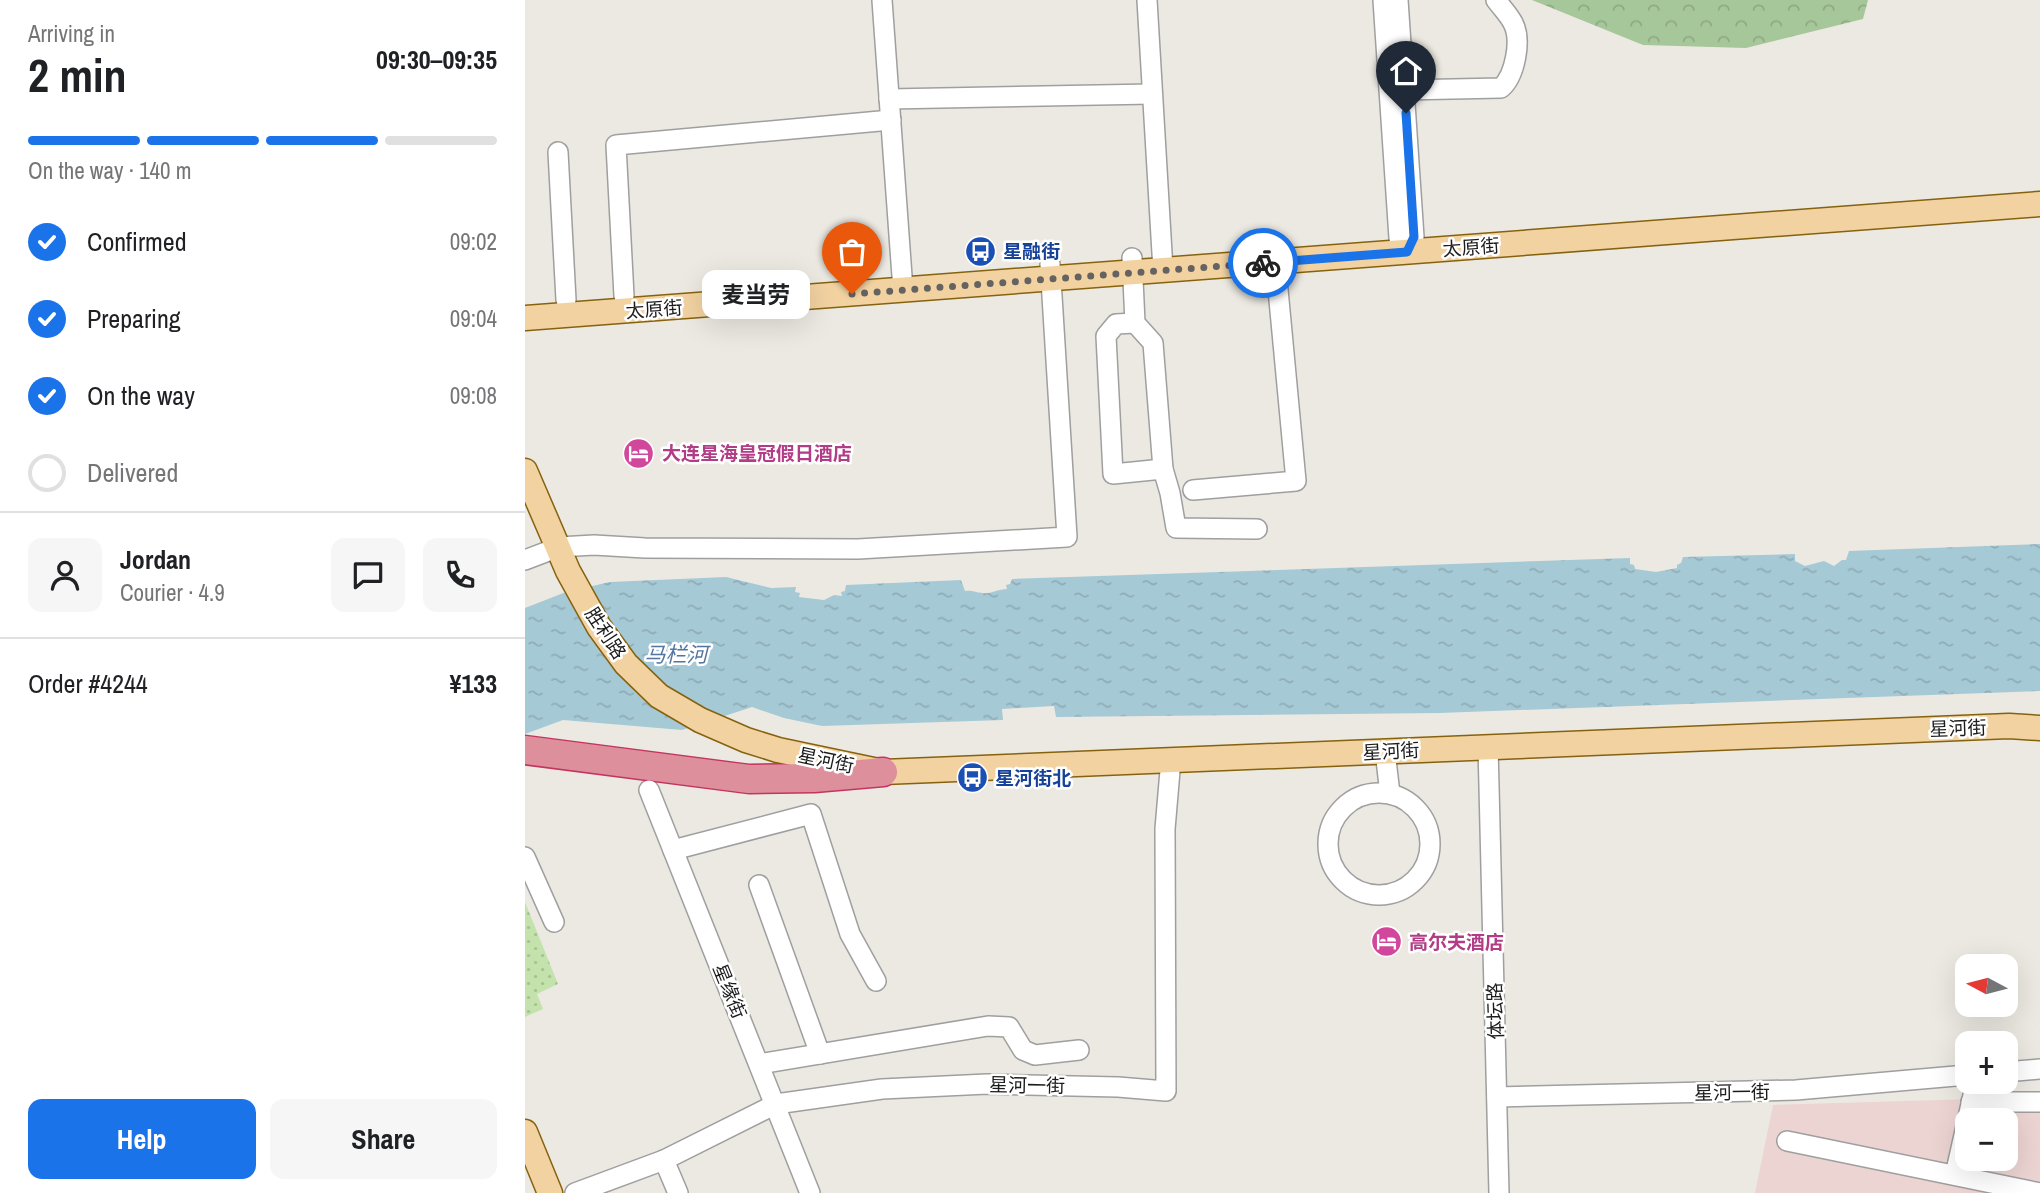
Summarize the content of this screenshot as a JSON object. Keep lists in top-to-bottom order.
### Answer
{
  "streets": {
    "main road": ["太原街", "胜利路", "星河街"],
    "street": ["星缘街", "体坛路", "星河一街"]
  },
  "crossings": [
    ["胜利路", "星河街"],
    ["星河街", "体坛路"],
    ["星河街", "星河一街"],
    ["星缘街", "星河一街"],
    ["体坛路", "星河一街"]
  ],
  "water": ["马栏河"],
  "places": {
    "bus stop": ["星融街", "星河街北"],
    "other": ["麦当劳"],
    "hotel": ["大连星海皇冠假日酒店", "高尔夫酒店"]
  },
  "north": "left",
  "page": {
    "heading": ["2 min", "Arriving in", "09:30–09:35"],
    "panel": [
      "Jordan",
      "Courier · 4.9",
      "Order #4244",
      "¥133"
    ],
    "bar": "On the way · 140 m",
    "list": [
      ["Confirmed", "09:02"],
      ["Preparing", "09:04"],
      ["On the way", "09:08"],
      "Delivered"
    ],
    "bubble": "麦当劳",
    "map_buttons": ["+", "−"],
    "buttons": ["Help", "Share"]
  }
}
